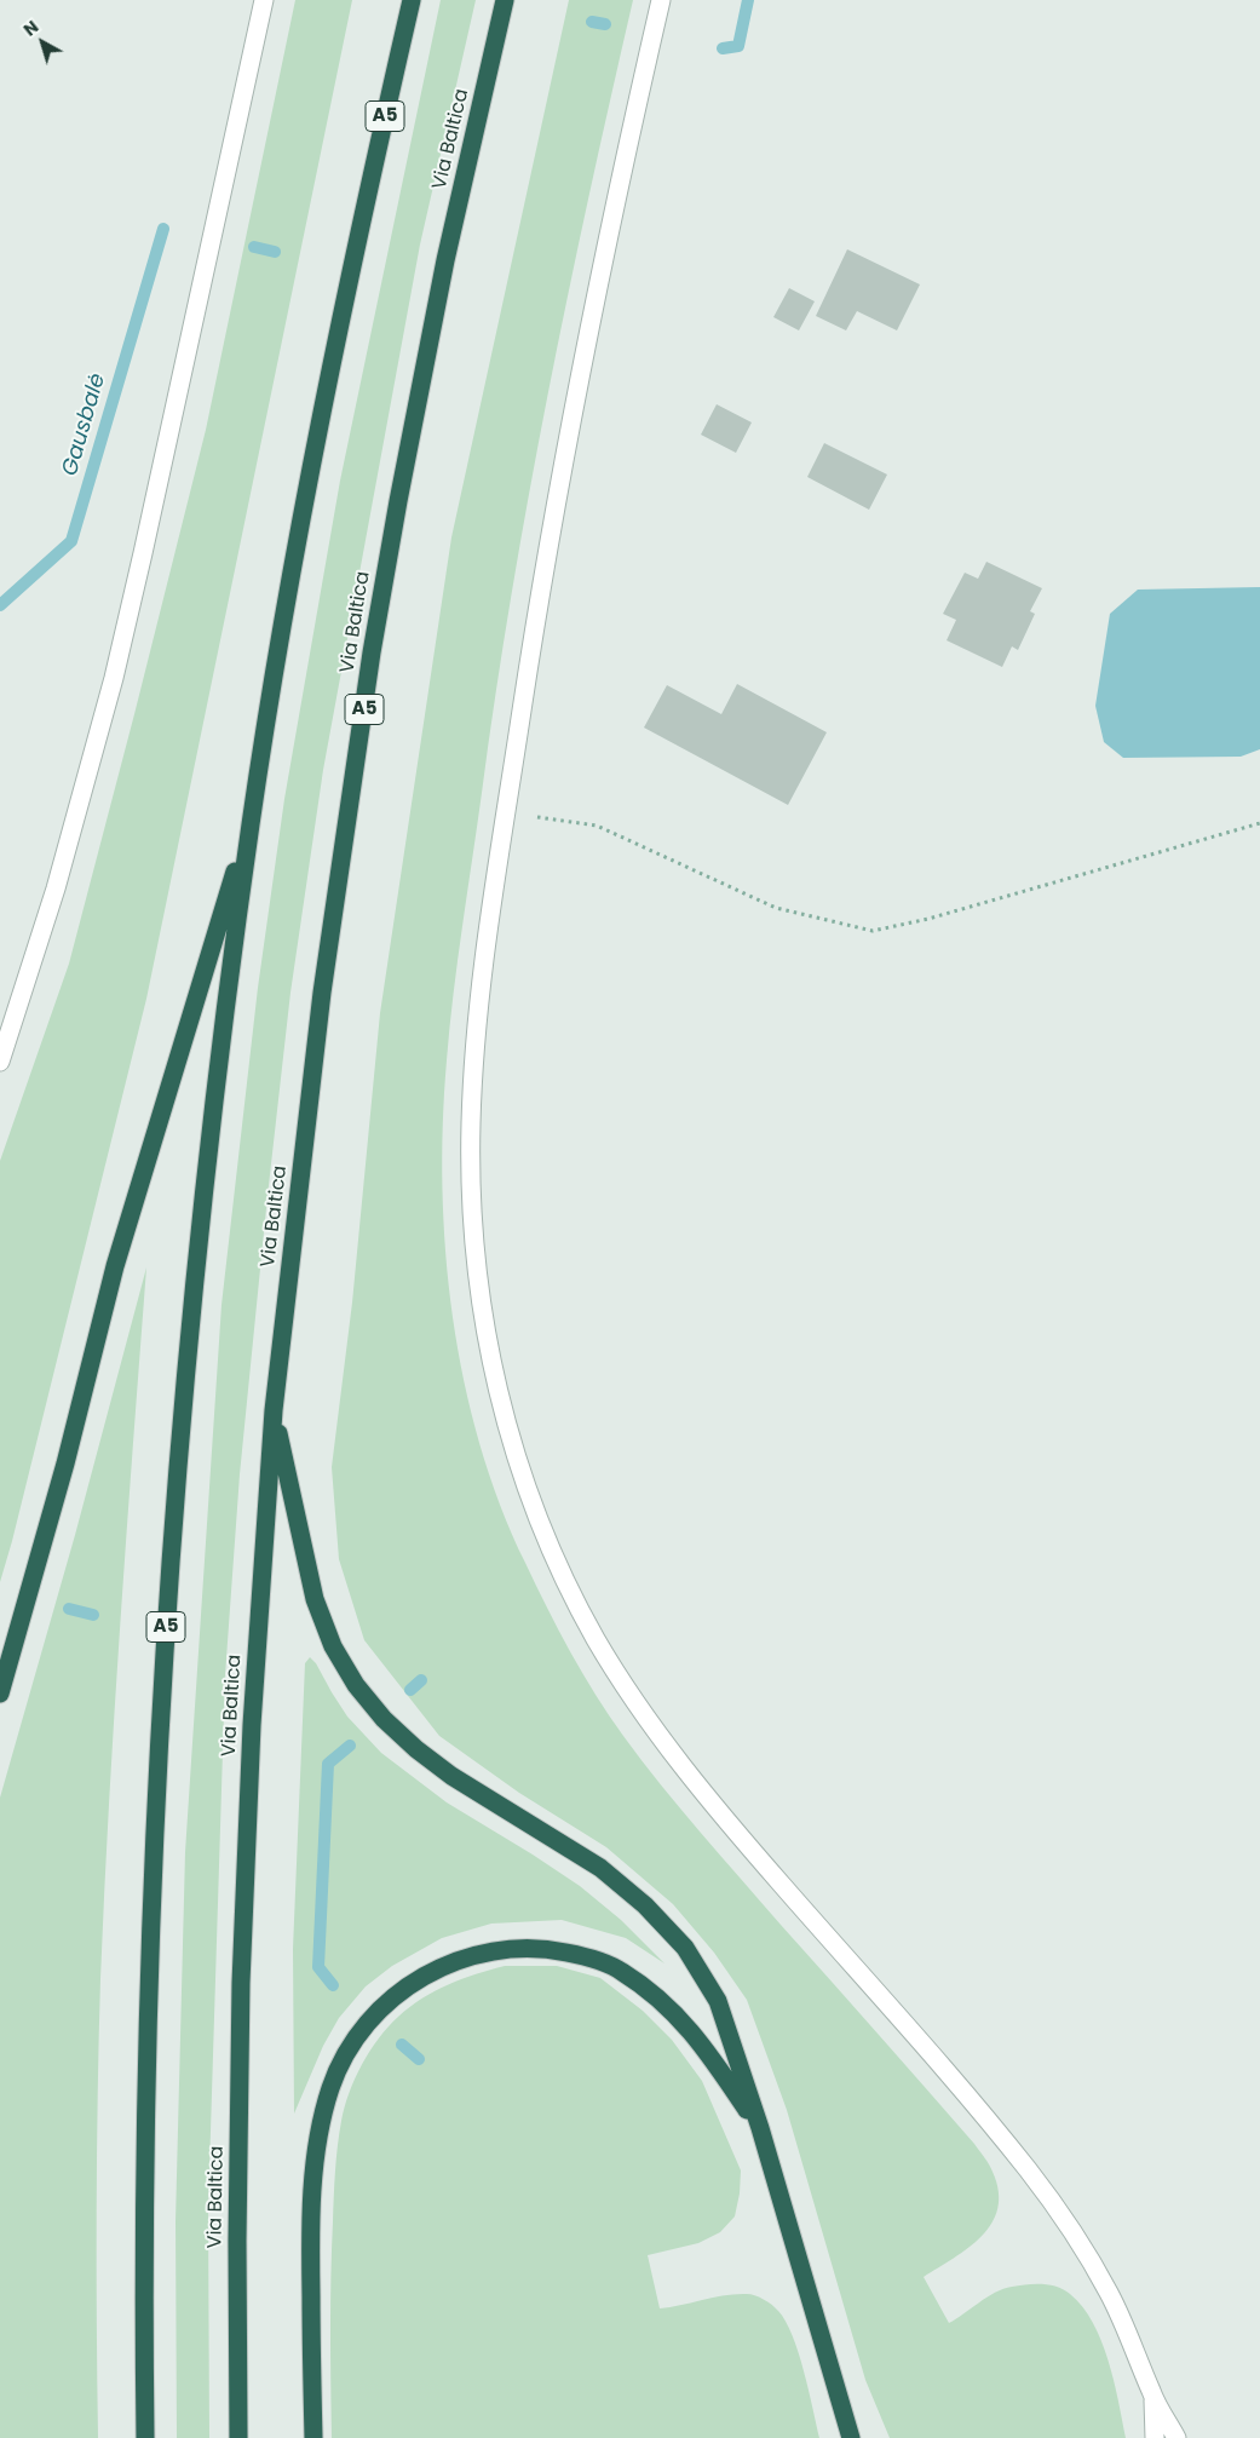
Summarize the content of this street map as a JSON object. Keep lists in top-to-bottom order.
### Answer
{
  "streets": {
    "highway": ["A5", "Via Baltica"]
  },
  "water": ["Gausbalė"],
  "north": "top left"
}
